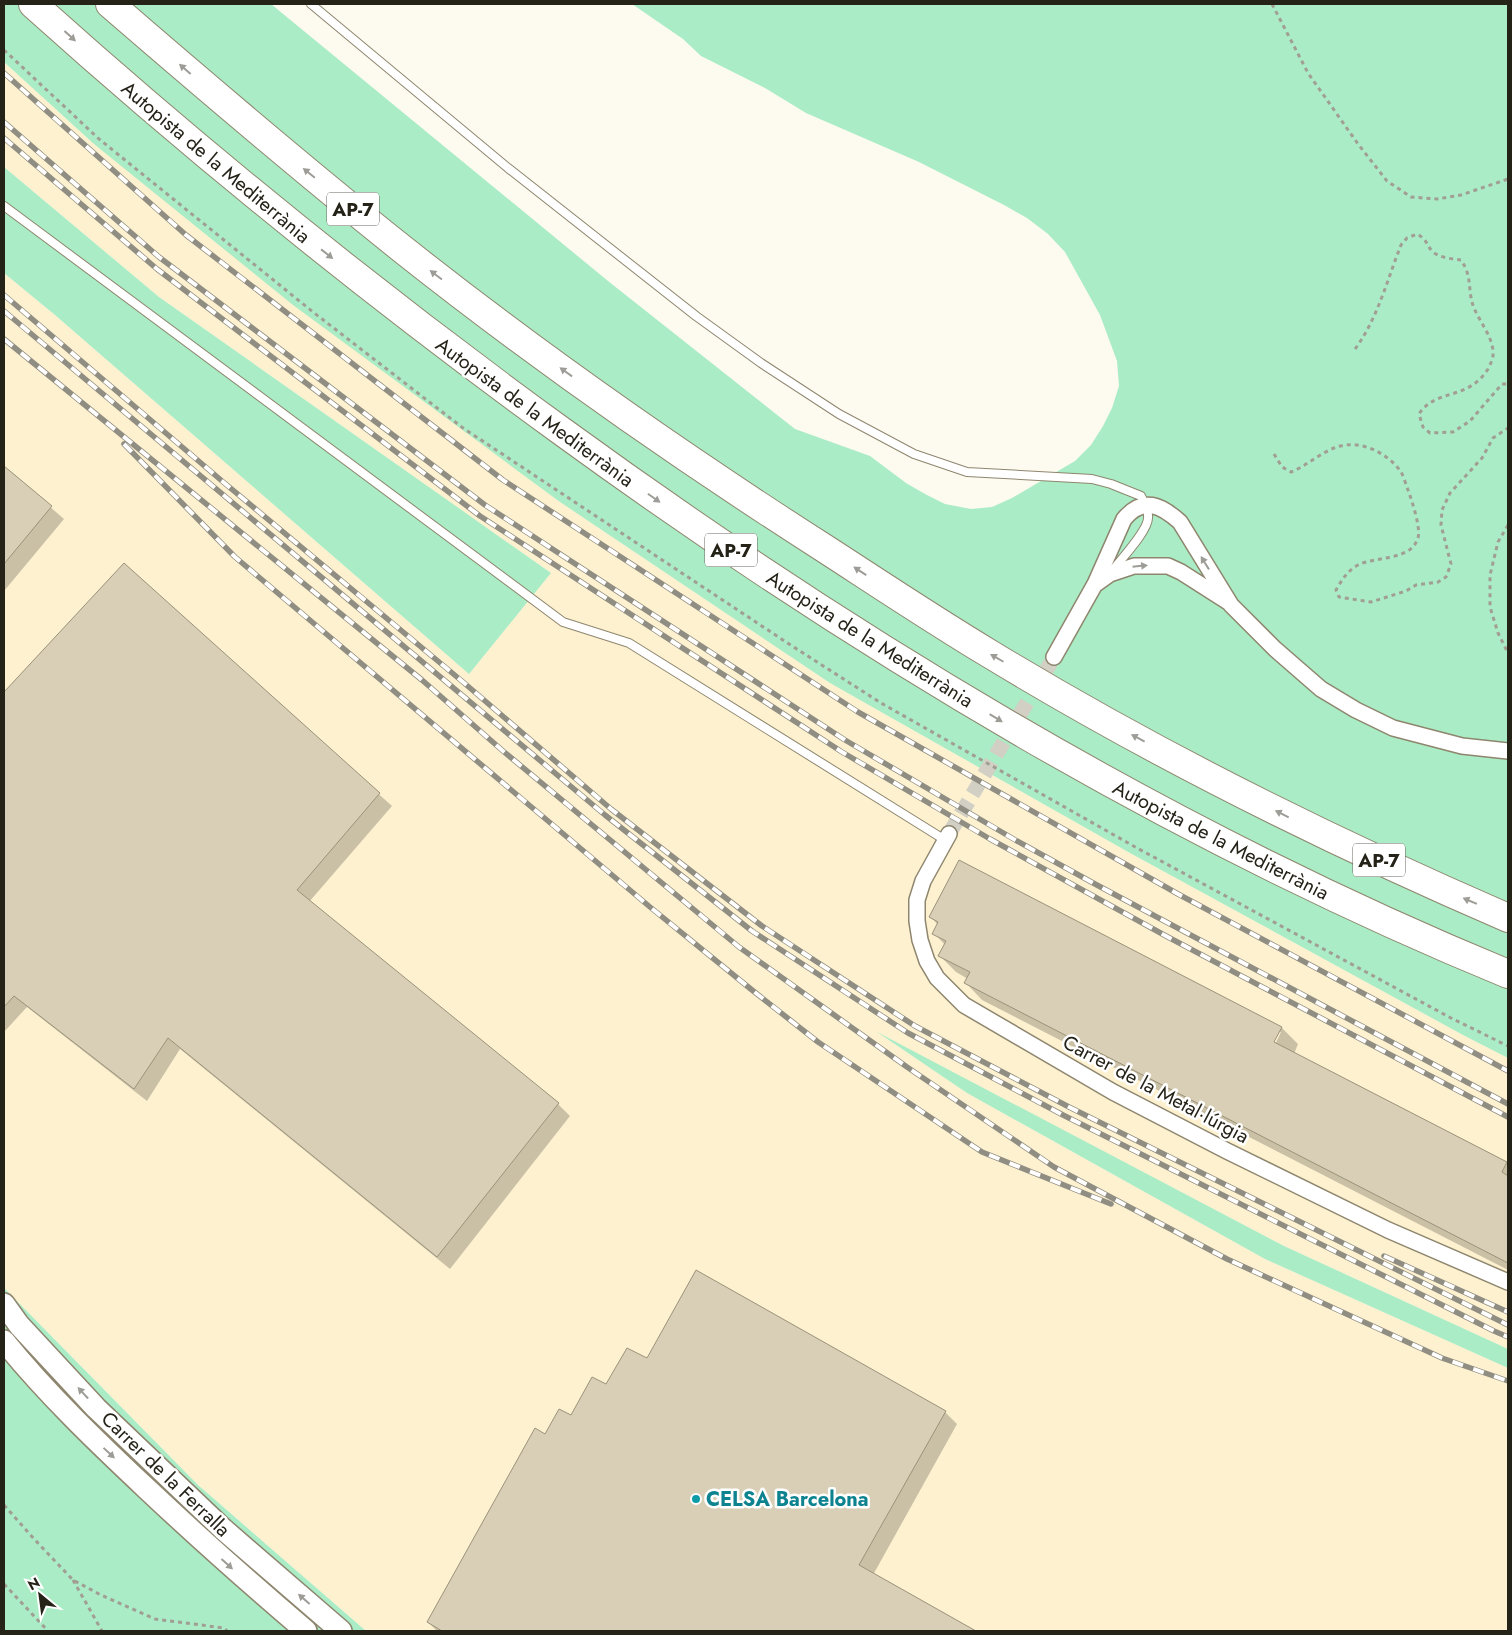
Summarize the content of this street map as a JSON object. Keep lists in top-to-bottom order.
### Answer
{
  "streets": {
    "highway": ["Autopista de la Mediterrània", "AP-7"],
    "street": ["Carrer de la Metal·lúrgia", "Carrer de la Ferralla"]
  },
  "places": ["CELSA Barcelona"],
  "north": "top left"
}
